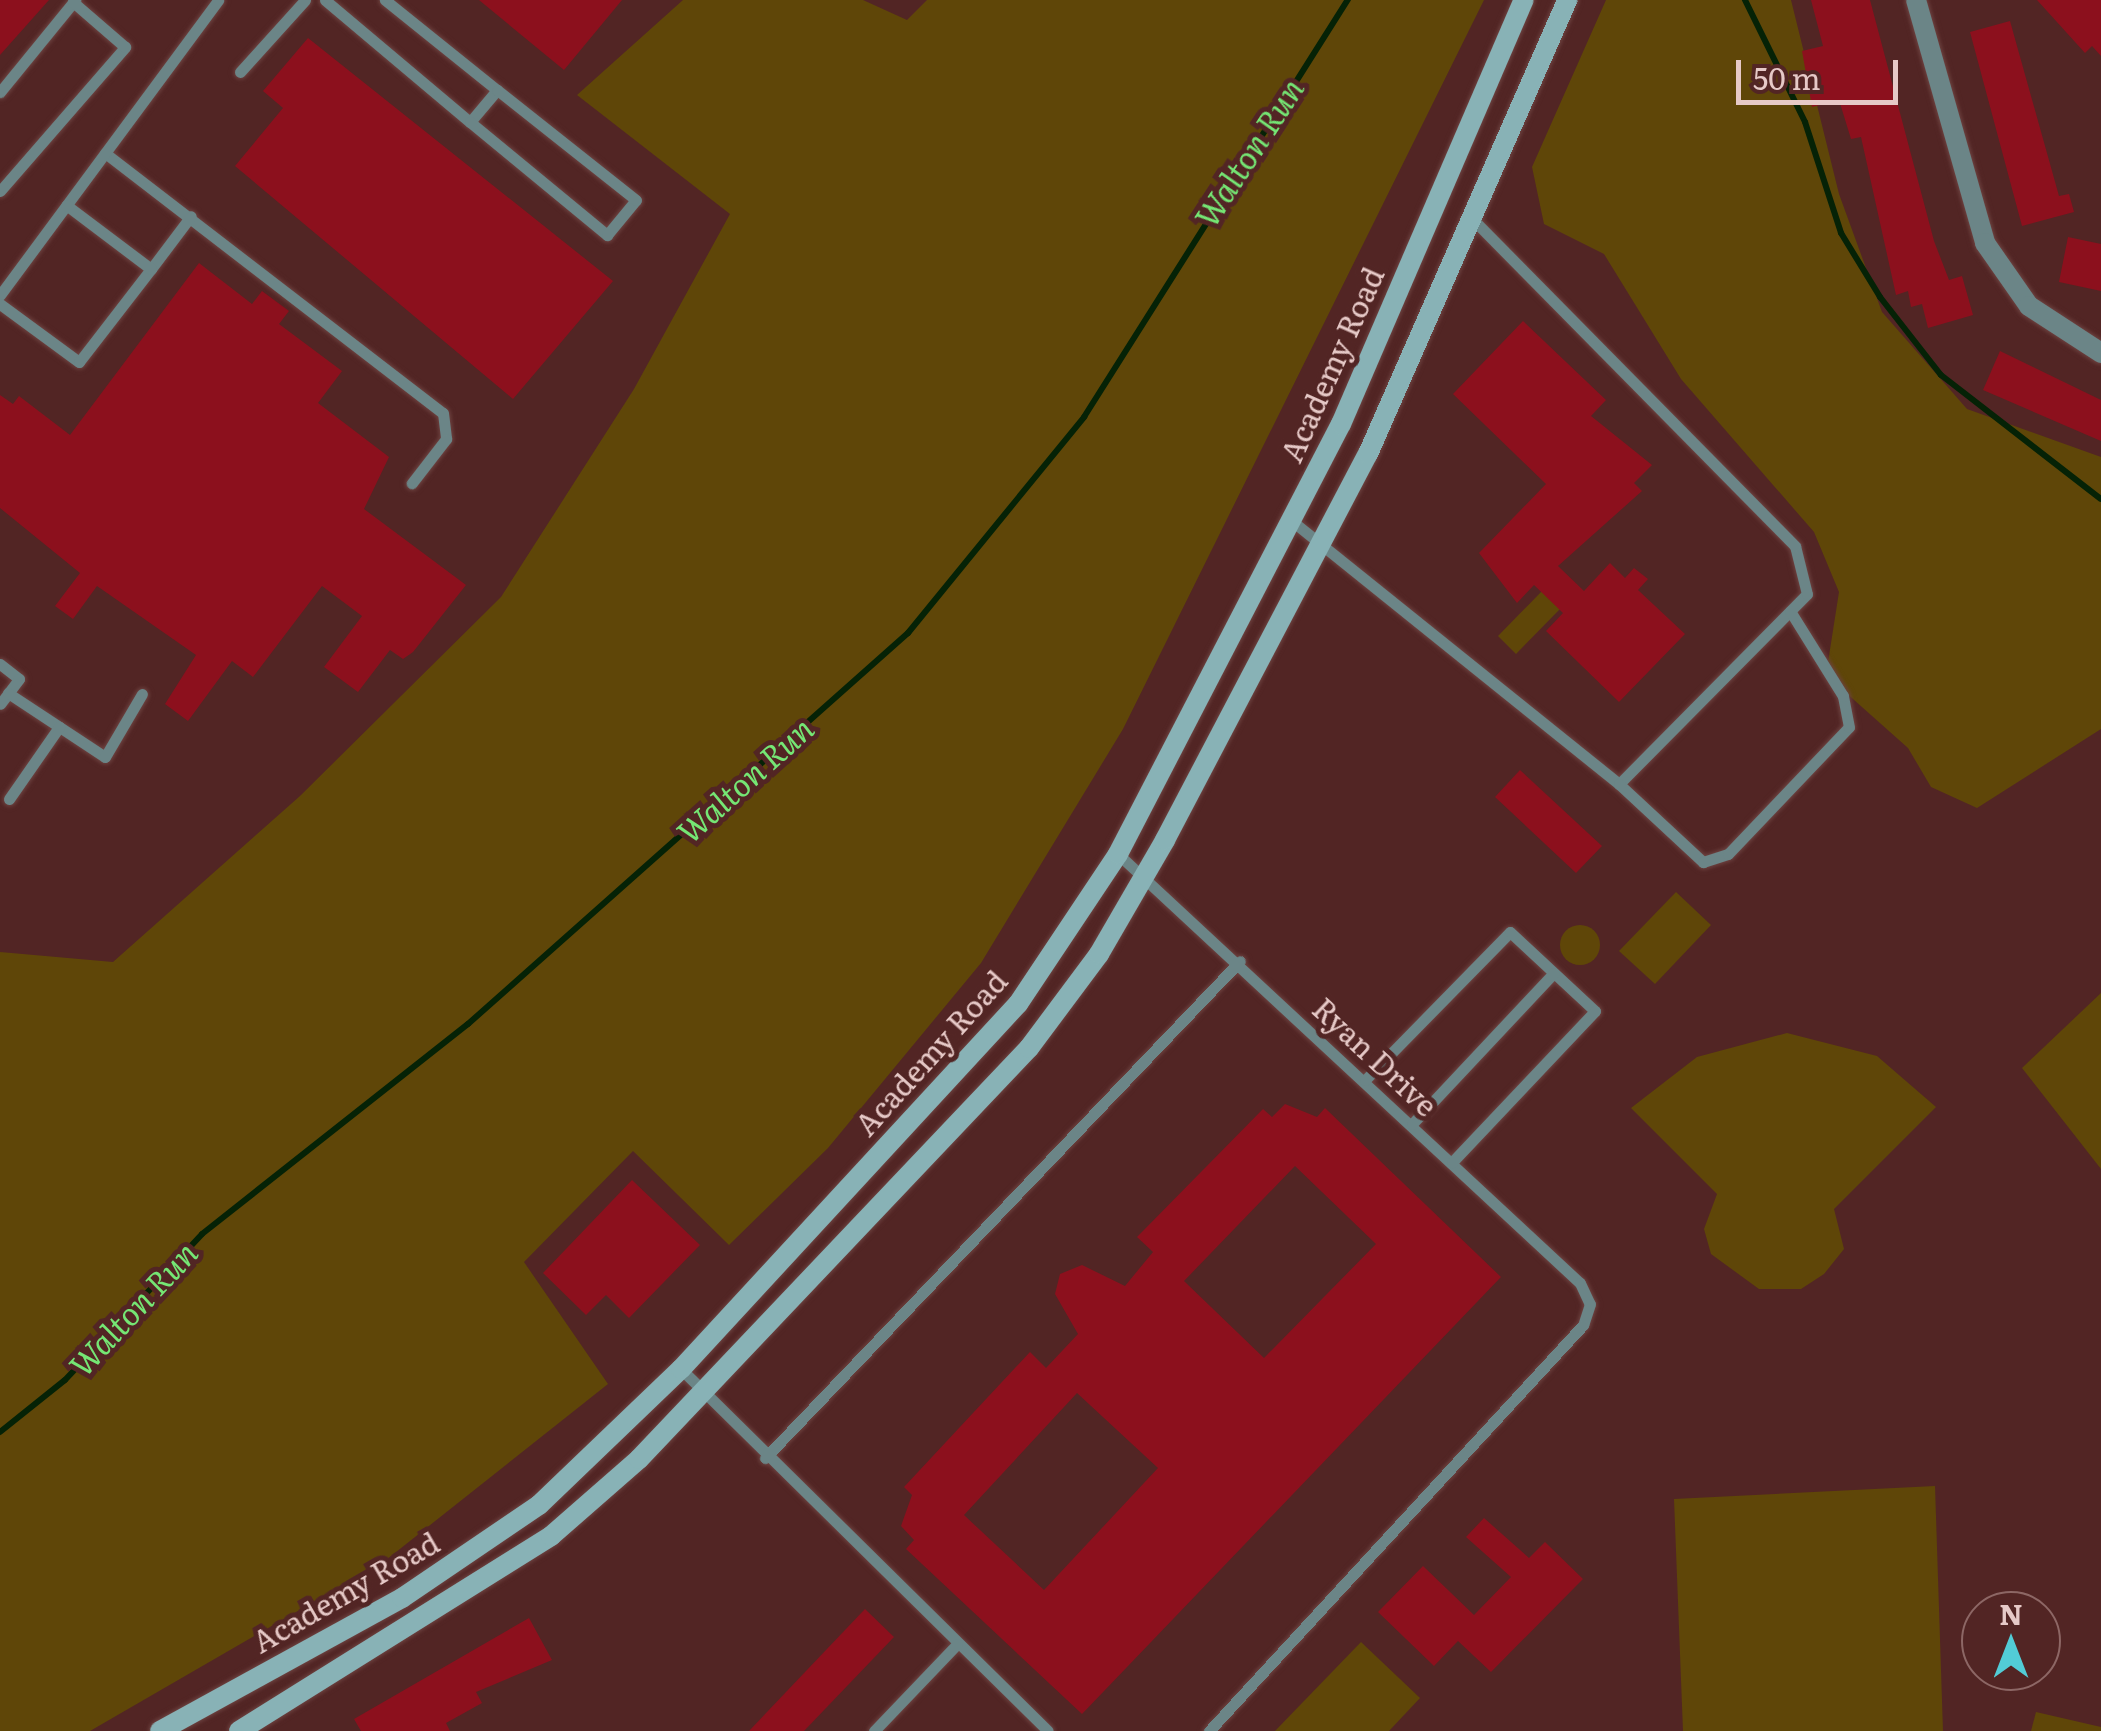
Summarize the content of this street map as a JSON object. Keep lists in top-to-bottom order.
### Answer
{
  "streets": {
    "main road": ["Academy Road"],
    "lane": ["Ryan Drive"]
  },
  "crossings": [
    ["Academy Road", "Ryan Drive"]
  ],
  "water": ["Walton Run"],
  "scale_bar": "50 m",
  "north": "top"
}
